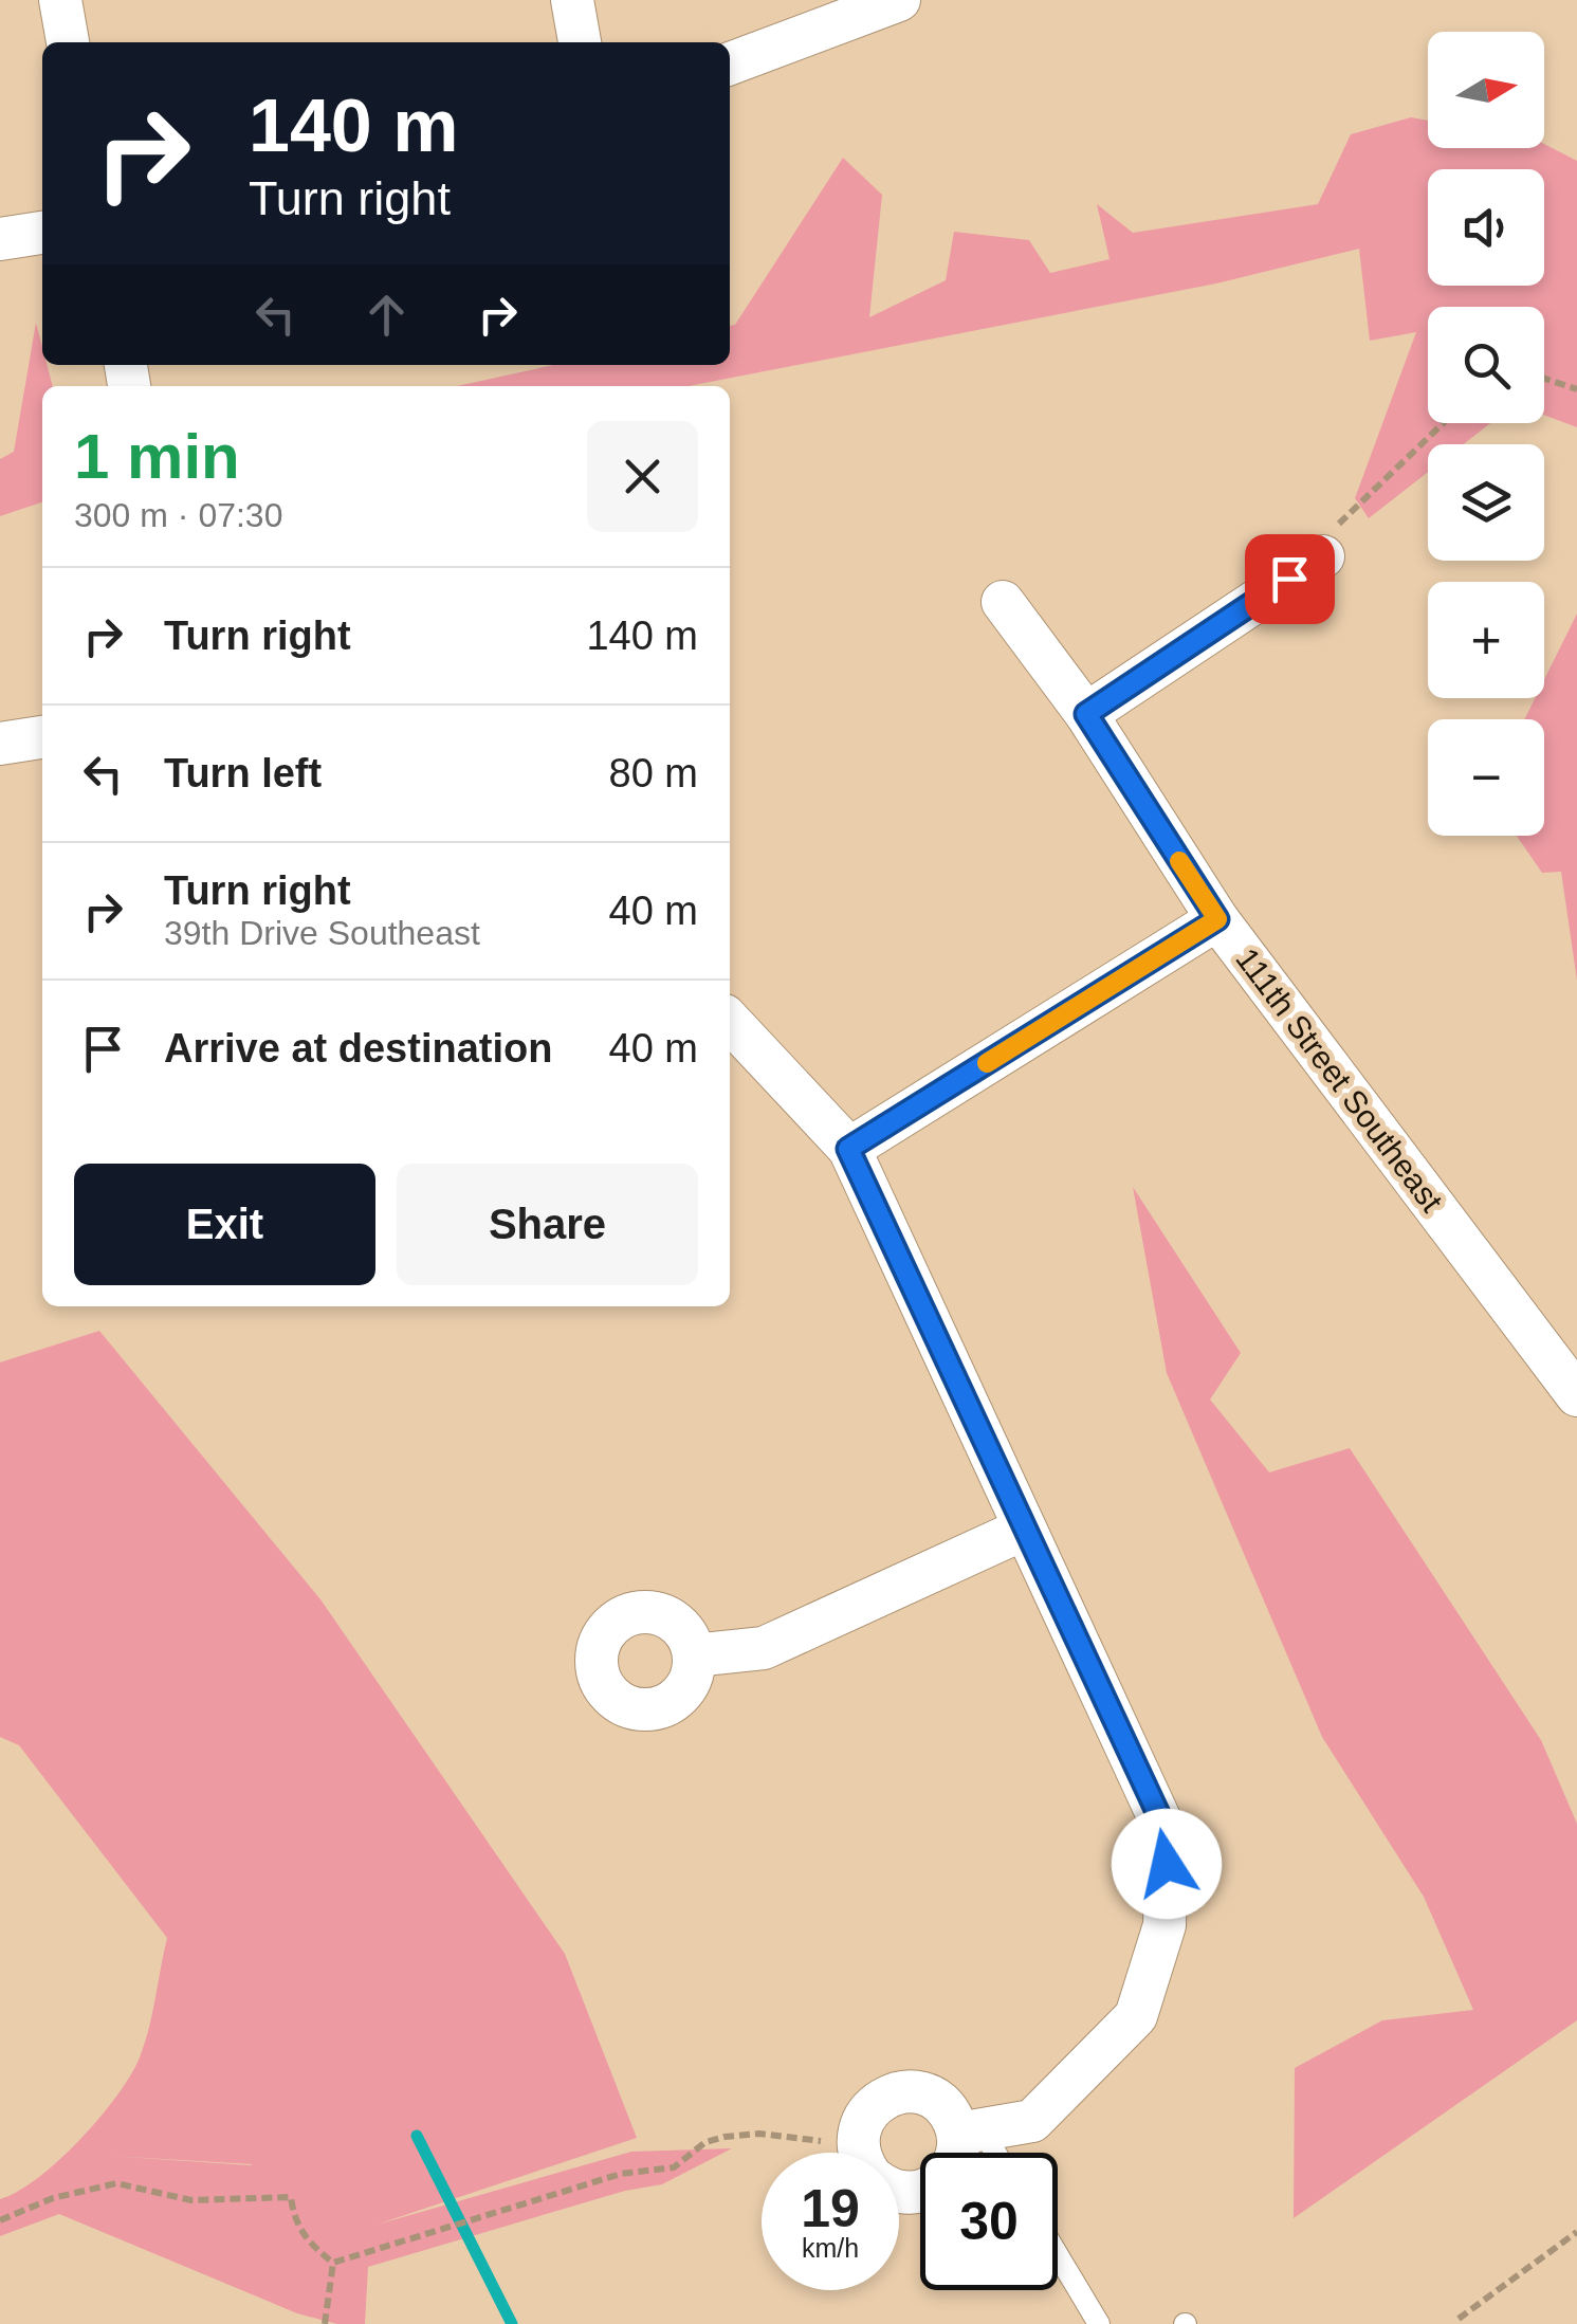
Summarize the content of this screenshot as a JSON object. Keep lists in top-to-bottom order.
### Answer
{
  "streets": {
    "street": ["111th Street Southeast"]
  },
  "north": "right",
  "page": {
    "map_buttons": ["+", "−"],
    "turn": ["140 m", "Turn right"],
    "heading": ["1 min", "300 m · 07:30"],
    "list": [
      {
        "name": "Turn right",
        "value": "140 m"
      },
      {
        "name": "Turn left",
        "value": "80 m"
      },
      {
        "name": "Turn right",
        "note": "39th Drive Southeast",
        "value": "40 m"
      },
      {
        "name": "Arrive at destination",
        "value": "40 m"
      }
    ],
    "buttons": ["Exit", "Share"],
    "speed": "19 km/h",
    "limit": "30"
  }
}
